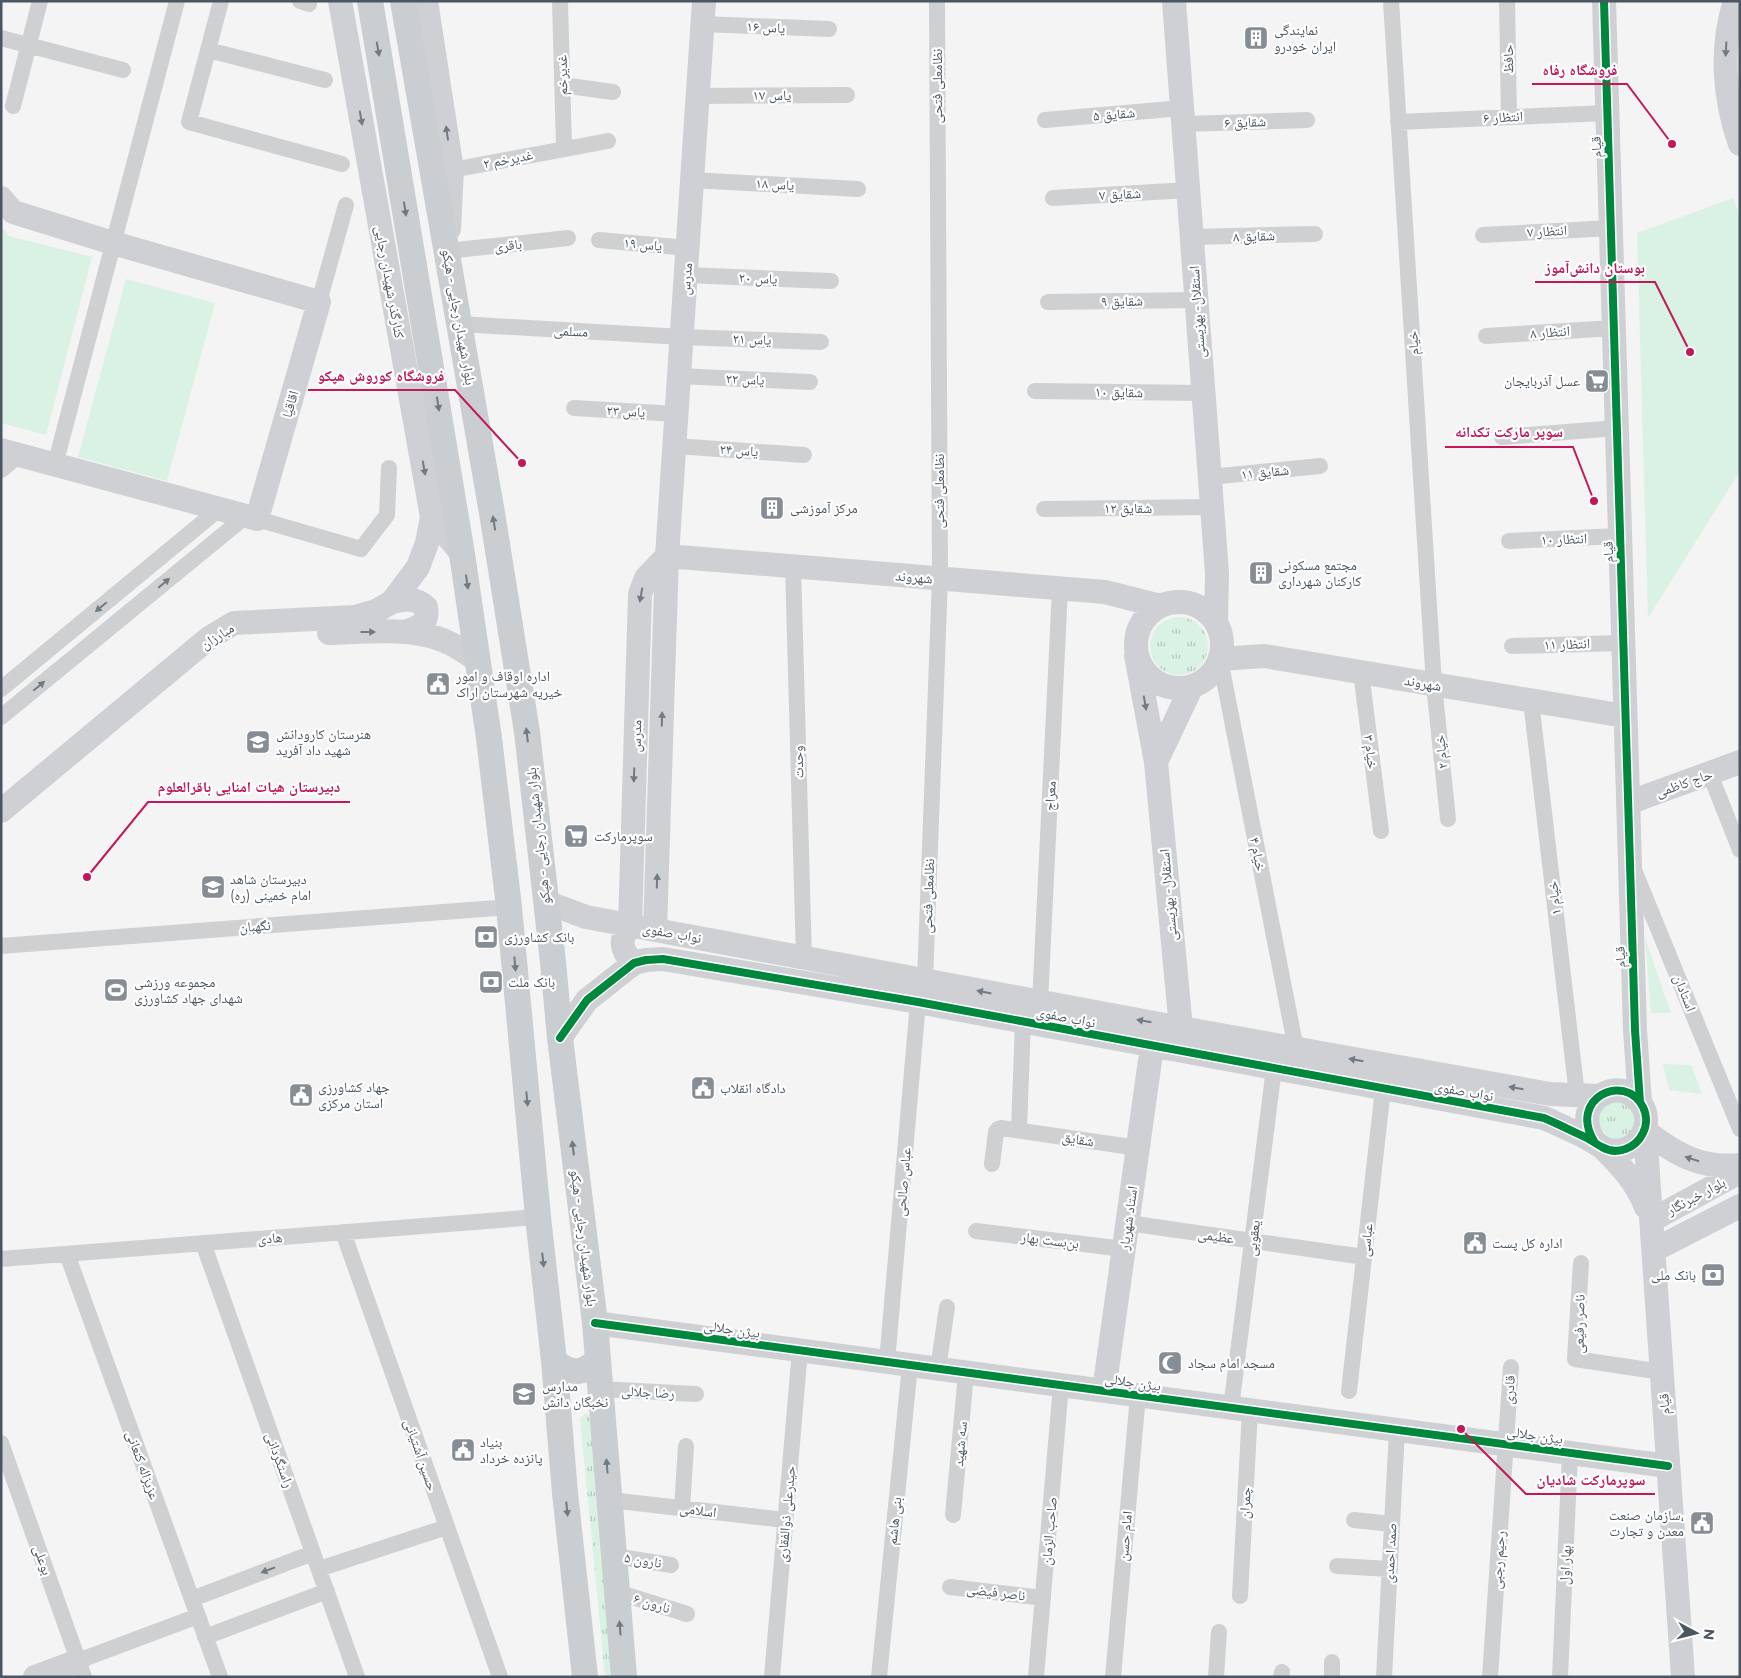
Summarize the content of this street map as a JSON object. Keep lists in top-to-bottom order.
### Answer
{
  "streets": {
    "main road": ["بلوار شهیدان رجایی - هپکو"],
    "street": [
      "یاس ۱۶",
      "حافظ",
      "غدیرخم",
      "نظامعلی فتحی",
      "یاس ۱۷",
      "شقایق ۵",
      "انتظار ۶",
      "شقایق ۶",
      "قیام",
      "غدیرخم ۲",
      "یاس ۱۸",
      "شقایق ۷",
      "انتظار ۷",
      "شقایق ۸",
      "یاس ۱۹",
      "باقری",
      "یاس ۲۰",
      "مدرس",
      "کنارگذر شهیدان رجایی",
      "شقایق ۹",
      "استقلال- بهزیستی",
      "مسلمی",
      "انتظار ۸",
      "یاس ۲۱",
      "خیام",
      "یاس ۲۲",
      "شقایق ۱۰",
      "اقاقیا",
      "یاس ۲۳",
      "یاس ۲۴",
      "شقایق ۱۱",
      "شقایق ۱۲",
      "انتظار ۱۰",
      "شهروند",
      "مبارزان",
      "انتظار ۱۱",
      "خیام ۳",
      "خیام ۲",
      "وحدت",
      "حاج کاظمی",
      "معراج",
      "خیام ۴",
      "خیام ۱",
      "نگهبان",
      "نواب صفوی",
      "استادان",
      "شقایق",
      "عباس صالحی",
      "بلوار خبرنگار",
      "استاد شهریار",
      "عظیمی",
      "هادی",
      "یعقوبی",
      "بن‌بست بهار",
      "عباسی",
      "ناصر رفیعی",
      "بیژن جلالی",
      "قادری",
      "رضا جلالی",
      "سه شهید",
      "حسین آشتیانی",
      "راستگردانی",
      "عزیزاله کنعانی",
      "چمران",
      "اسلامی",
      "حیدرعلی ذوالفقاری",
      "بنی هاشم",
      "صاحب الزمان",
      "امام حسن",
      "صمد احمدی",
      "بوعلی",
      "نارون ۵",
      "رحیم رجبی",
      "بهار اول",
      "ناصر فیضی",
      "نارون ۶"
    ]
  },
  "crossings": [
    ["یاس ۱۶", "مدرس"],
    ["حافظ", "انتظار ۶"],
    ["غدیرخم", "غدیرخم ۲"],
    ["نظامعلی فتحی", "شهروند"],
    ["نظامعلی فتحی", "نواب صفوی"],
    ["نظامعلی فتحی", "عباس صالحی"],
    ["یاس ۱۷", "مدرس"],
    ["شقایق ۵", "شقایق ۶"],
    ["شقایق ۵", "استقلال- بهزیستی"],
    ["انتظار ۶", "قیام"],
    ["انتظار ۶", "خیام"],
    ["شقایق ۶", "استقلال- بهزیستی"],
    ["قیام", "انتظار ۷"],
    ["قیام", "انتظار ۸"],
    ["قیام", "انتظار ۱۰"],
    ["قیام", "شهروند"],
    ["قیام", "انتظار ۱۱"],
    ["قیام", "حاج کاظمی"],
    ["قیام", "خیام ۱"],
    ["قیام", "نواب صفوی"],
    ["قیام", "استادان"],
    ["قیام", "بلوار خبرنگار"],
    ["قیام", "ناصر رفیعی"],
    ["قیام", "بیژن جلالی"],
    ["یاس ۱۸", "مدرس"],
    ["شقایق ۷", "استقلال- بهزیستی"],
    ["شقایق ۸", "استقلال- بهزیستی"],
    ["یاس ۱۹", "مدرس"],
    ["باقری", "بلوار شهیدان رجایی - هپکو"],
    ["یاس ۲۰", "مدرس"],
    ["مدرس", "مسلمی"],
    ["مدرس", "یاس ۲۱"],
    ["مدرس", "یاس ۲۲"],
    ["مدرس", "یاس ۲۳"],
    ["مدرس", "یاس ۲۴"],
    ["مدرس", "شهروند"],
    ["مدرس", "نواب صفوی"],
    ["شقایق ۹", "استقلال- بهزیستی"],
    ["استقلال- بهزیستی", "شقایق ۱۰"],
    ["استقلال- بهزیستی", "شقایق ۱۱"],
    ["استقلال- بهزیستی", "شقایق ۱۲"],
    ["استقلال- بهزیستی", "شهروند"],
    ["استقلال- بهزیستی", "خیام ۴"],
    ["استقلال- بهزیستی", "نواب صفوی"],
    ["بلوار شهیدان رجایی - هپکو", "مسلمی"],
    ["بلوار شهیدان رجایی - هپکو", "نواب صفوی"],
    ["بلوار شهیدان رجایی - هپکو", "بیژن جلالی"],
    ["بلوار شهیدان رجایی - هپکو", "رضا جلالی"],
    ["بلوار شهیدان رجایی - هپکو", "اسلامی"],
    ["بلوار شهیدان رجایی - هپکو", "نارون ۵"],
    ["بلوار شهیدان رجایی - هپکو", "نارون ۶"],
    ["مسلمی", "یاس ۲۱"],
    ["خیام", "شهروند"],
    ["خیام", "خیام ۲"],
    ["شهروند", "خیام ۳"],
    ["شهروند", "خیام ۲"],
    ["شهروند", "وحدت"],
    ["شهروند", "معراج"],
    ["شهروند", "خیام ۴"],
    ["شهروند", "خیام ۱"],
    ["وحدت", "نواب صفوی"],
    ["معراج", "نواب صفوی"],
    ["خیام ۴", "نواب صفوی"],
    ["خیام ۱", "نواب صفوی"],
    ["نواب صفوی", "عباس صالحی"],
    ["نواب صفوی", "استاد شهریار"],
    ["نواب صفوی", "یعقوبی"],
    ["نواب صفوی", "عباسی"],
    ["شقایق", "استاد شهریار"],
    ["عباس صالحی", "بیژن جلالی"],
    ["عباس صالحی", "بنی هاشم"],
    ["استاد شهریار", "عظیمی"],
    ["استاد شهریار", "بن‌بست بهار"],
    ["استاد شهریار", "بیژن جلالی"],
    ["عظیمی", "یعقوبی"],
    ["عظیمی", "عباسی"],
    ["هادی", "حسین آشتیانی"],
    ["هادی", "راستگردانی"],
    ["هادی", "عزیزاله کنعانی"],
    ["یعقوبی", "بیژن جلالی"],
    ["یعقوبی", "چمران"],
    ["بیژن جلالی", "قادری"],
    ["بیژن جلالی", "سه شهید"],
    ["بیژن جلالی", "چمران"],
    ["بیژن جلالی", "حیدرعلی ذوالفقاری"],
    ["بیژن جلالی", "بنی هاشم"],
    ["بیژن جلالی", "صاحب الزمان"],
    ["بیژن جلالی", "امام حسن"],
    ["بیژن جلالی", "صمد احمدی"],
    ["بیژن جلالی", "رحیم رجبی"],
    ["بیژن جلالی", "بهار اول"],
    ["قادری", "رحیم رجبی"],
    ["اسلامی", "حیدرعلی ذوالفقاری"],
    ["صاحب الزمان", "ناصر فیضی"]
  ],
  "places": {
    "building": ["نمایندگی ایران خودرو", "مرکز آموزشی", "مجتمع مسکونی کارکنان شهرداری"],
    "other": [
      "فروشگاه رفاه",
      "بوستان دانش‌آموز",
      "فروشگاه کوروش هپکو",
      "سوپر مارکت تکدانه",
      "دبیرستان هیات امنایی باقرالعلوم",
      "سوپرمارکت شادیان"
    ],
    "supermarket": ["عسل آذربایجان", "سوپرمارکت"],
    "public building": [
      "اداره اوقاف و امور خیریه شهرستان اراک",
      "دادگاه انقلاب",
      "جهاد کشاورزی استان مرکزی",
      "اداره کل پست",
      "بنیاد پانزده خرداد",
      "سازمان صنعت، معدن و تجارت"
    ],
    "school or university": ["هنرستان کارودانش شهید داد آفرید", "دبیرستان شاهد امام خمینی (ره)", "مدارس نخبگان دانش"],
    "bank": ["بانک کشاورزی", "بانک ملت", "بانک ملی"],
    "sports": ["مجموعه ورزشی شهدای جهاد کشاورزی"],
    "mosque": ["مسجد امام سجاد"]
  },
  "north": "right"
}
